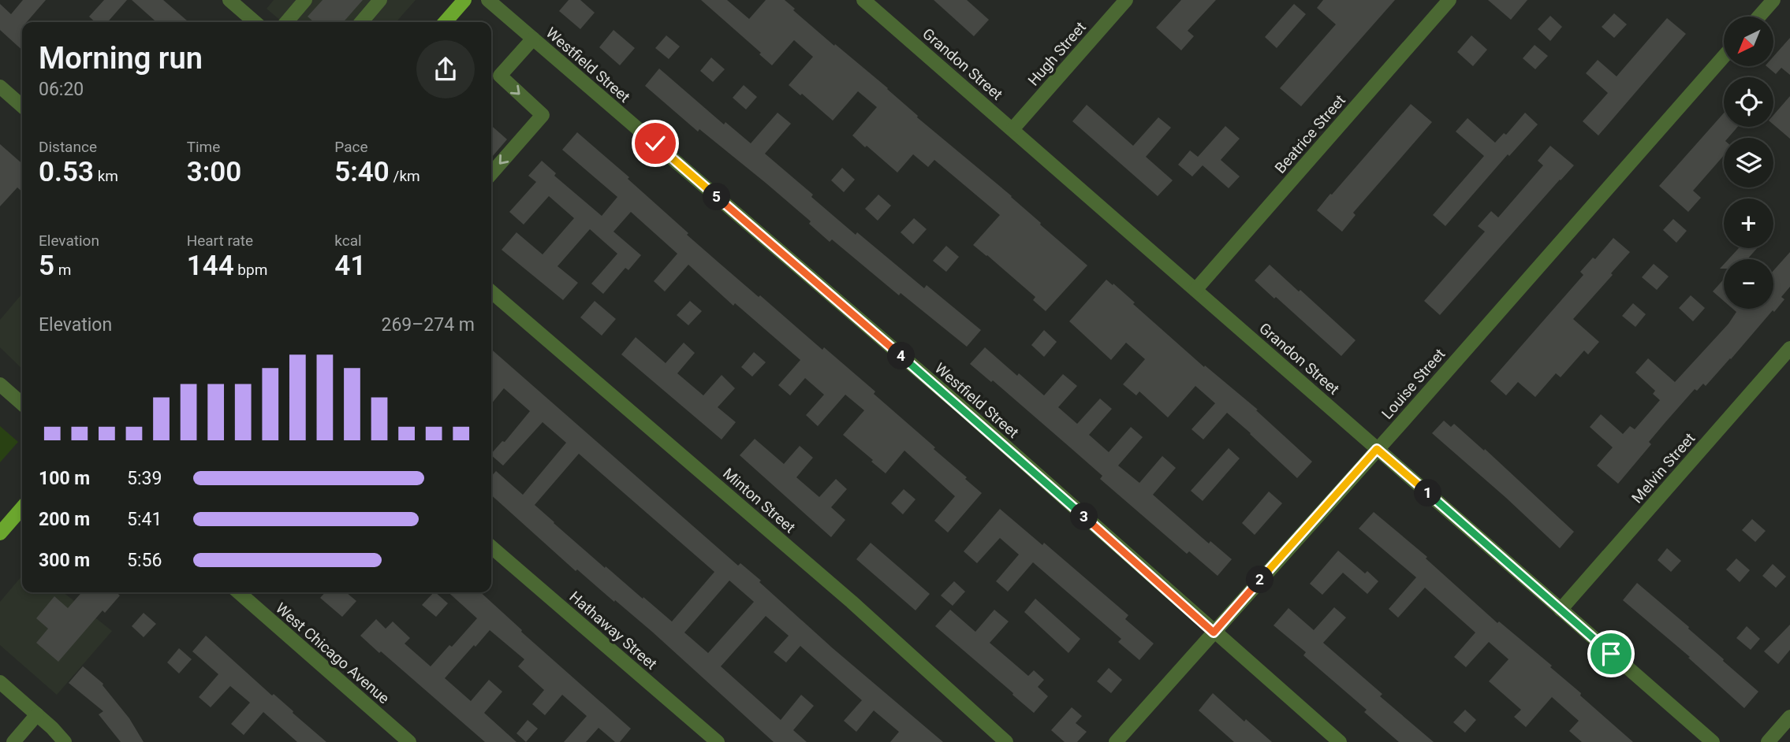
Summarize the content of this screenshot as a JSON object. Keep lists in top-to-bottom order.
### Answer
{
  "streets": {
    "street": [
      "Hugh Street",
      "Grandon Street",
      "Westfield Street",
      "Beatrice Street",
      "Louise Street",
      "Melvin Street",
      "Minton Street",
      "Hathaway Street",
      "West Chicago Avenue"
    ]
  },
  "crossings": [
    ["Hugh Street", "Grandon Street"],
    ["Grandon Street", "Beatrice Street"],
    ["Grandon Street", "Louise Street"],
    ["Grandon Street", "Melvin Street"],
    ["Westfield Street", "Louise Street"]
  ],
  "north": "bottom left",
  "page": {
    "map_buttons": ["+", "−"],
    "heading": ["Morning run", "06:20"],
    "stats": [
      ["Distance", "0.53 km"],
      ["Time", "3:00"],
      ["Pace", "5:40 /km"],
      ["Elevation", "5 m"],
      ["Heart rate", "144 bpm"],
      ["kcal", "41"]
    ],
    "pins": [
      "5",
      "4",
      "1",
      "3",
      "2"
    ],
    "chart": ["Elevation", "269–274 m"],
    "list": [
      {
        "name": "100 m",
        "note": "5:39"
      },
      {
        "name": "200 m",
        "note": "5:41"
      },
      {
        "name": "300 m",
        "note": "5:56"
      }
    ]
  }
}
